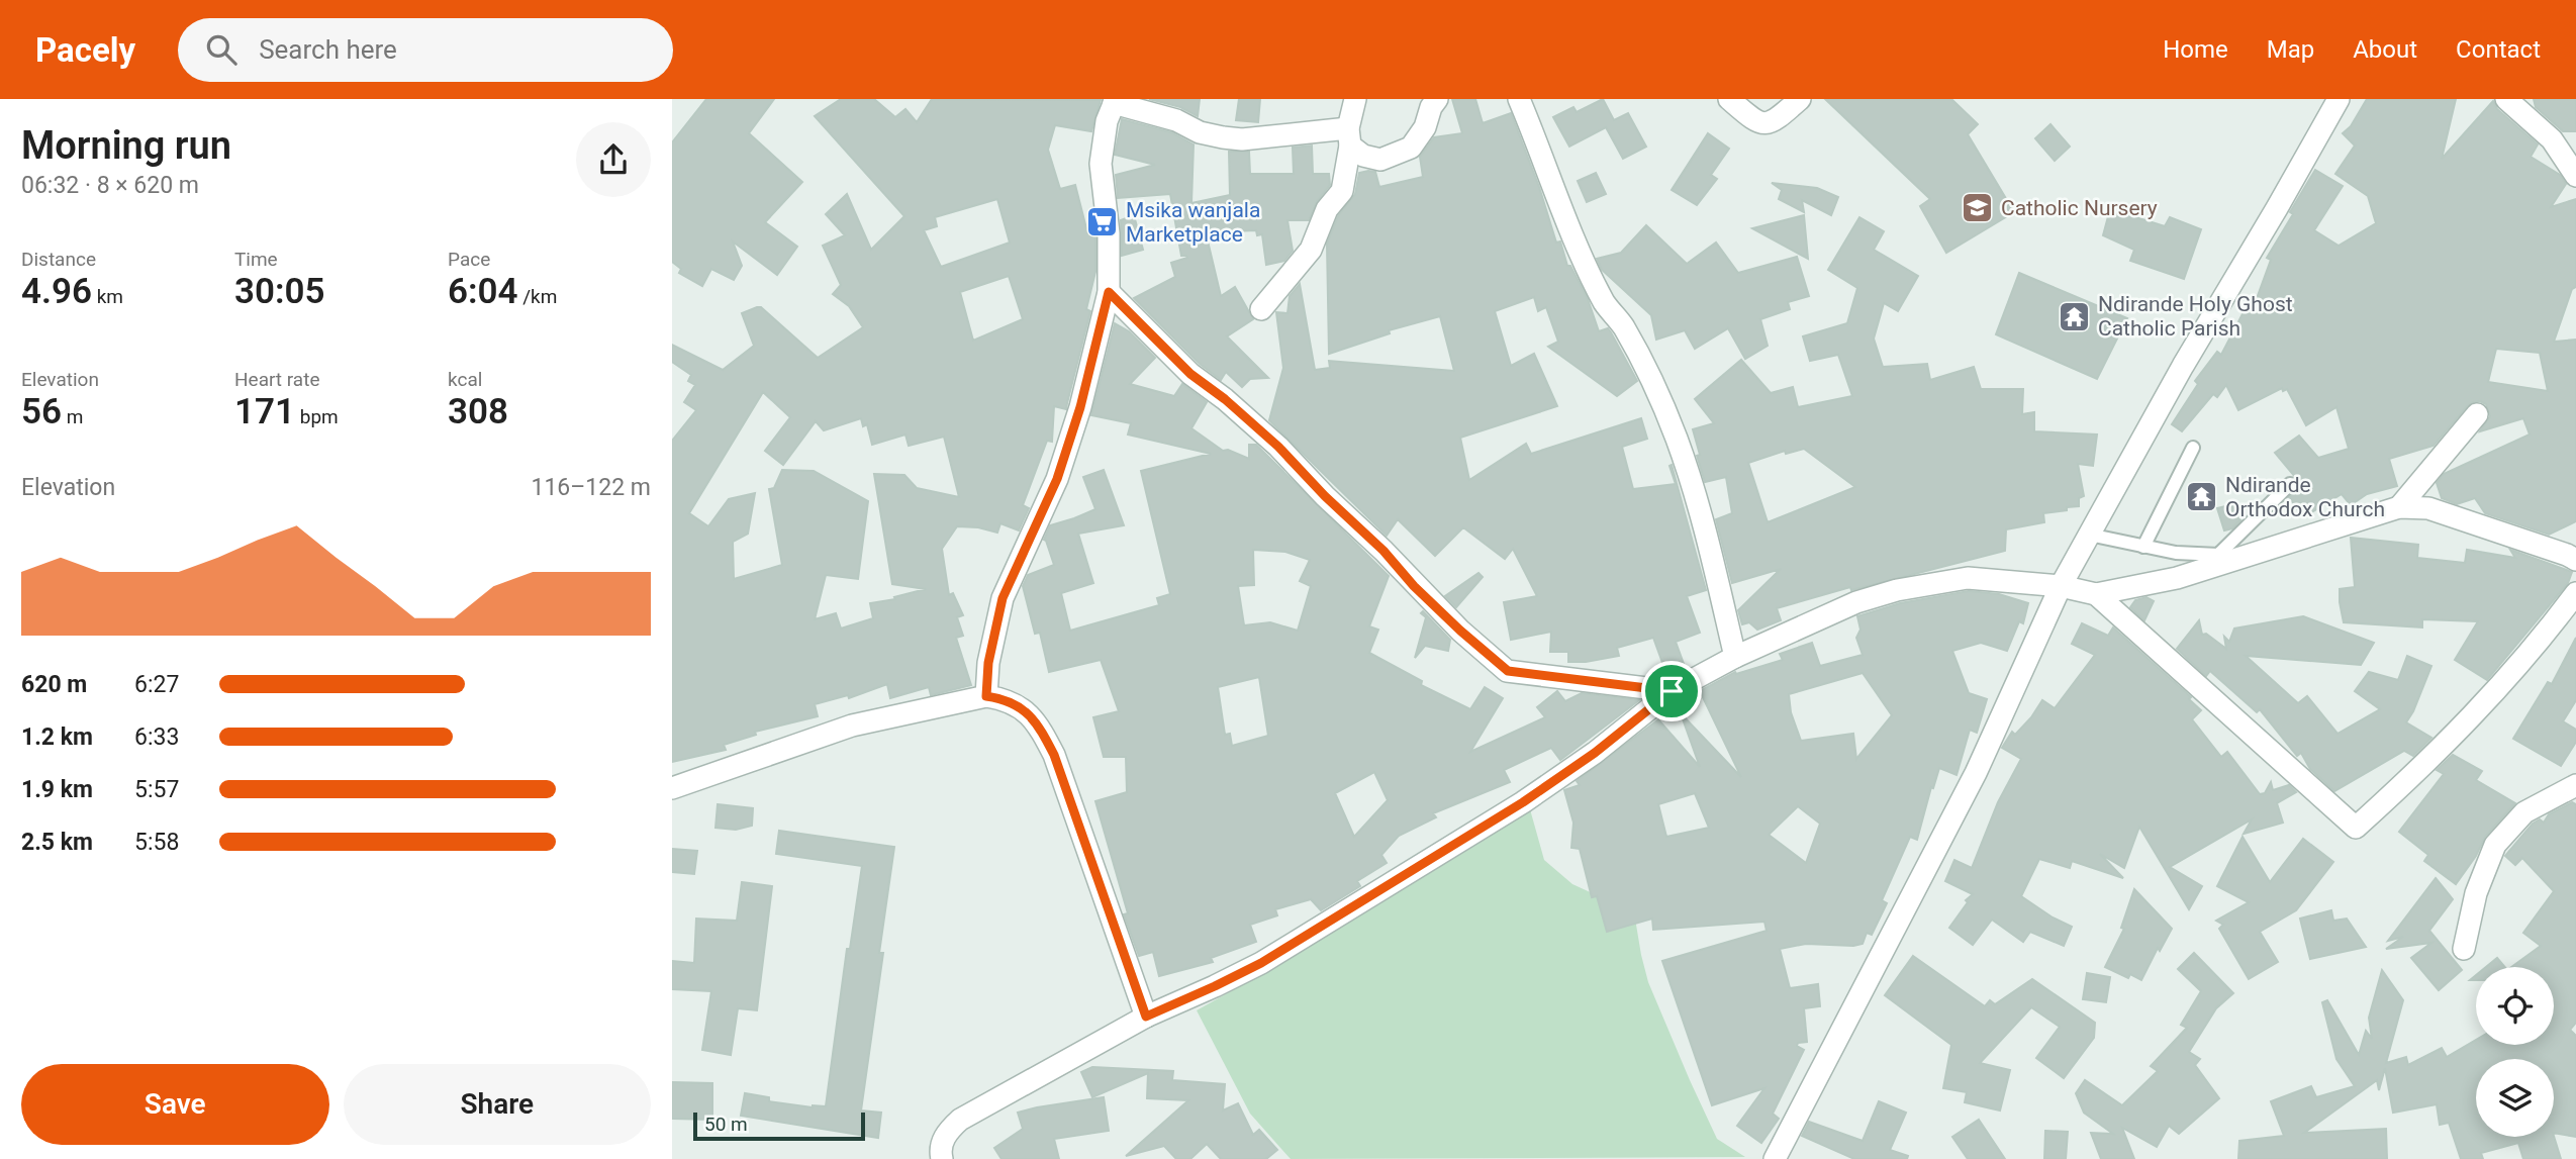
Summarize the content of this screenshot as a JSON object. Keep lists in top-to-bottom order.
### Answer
{
  "places": {
    "school or university": ["Catholic Nursery"],
    "supermarket": ["Msika wanjala Marketplace"],
    "temple": ["Ndirande Holy Ghost Catholic Parish", "Ndirande Orthodox Church"]
  },
  "scale_bar": "50 m",
  "page": {
    "header": "Pacely",
    "search": "Search here",
    "nav": [
      "Home",
      "Map",
      "About",
      "Contact"
    ],
    "heading": ["Morning run", "06:32 · 8 × 620 m"],
    "stats": [
      ["Distance", "4.96 km"],
      ["Time", "30:05"],
      ["Pace", "6:04 /km"],
      ["Elevation", "56 m"],
      ["Heart rate", "171 bpm"],
      ["kcal", "308"]
    ],
    "chart": ["Elevation", "116–122 m"],
    "list": [
      {
        "name": "620 m",
        "note": "6:27"
      },
      {
        "name": "1.2 km",
        "note": "6:33"
      },
      {
        "name": "1.9 km",
        "note": "5:57"
      },
      {
        "name": "2.5 km",
        "note": "5:58"
      }
    ],
    "buttons": ["Save", "Share"],
    "scale": "50 m"
  }
}
